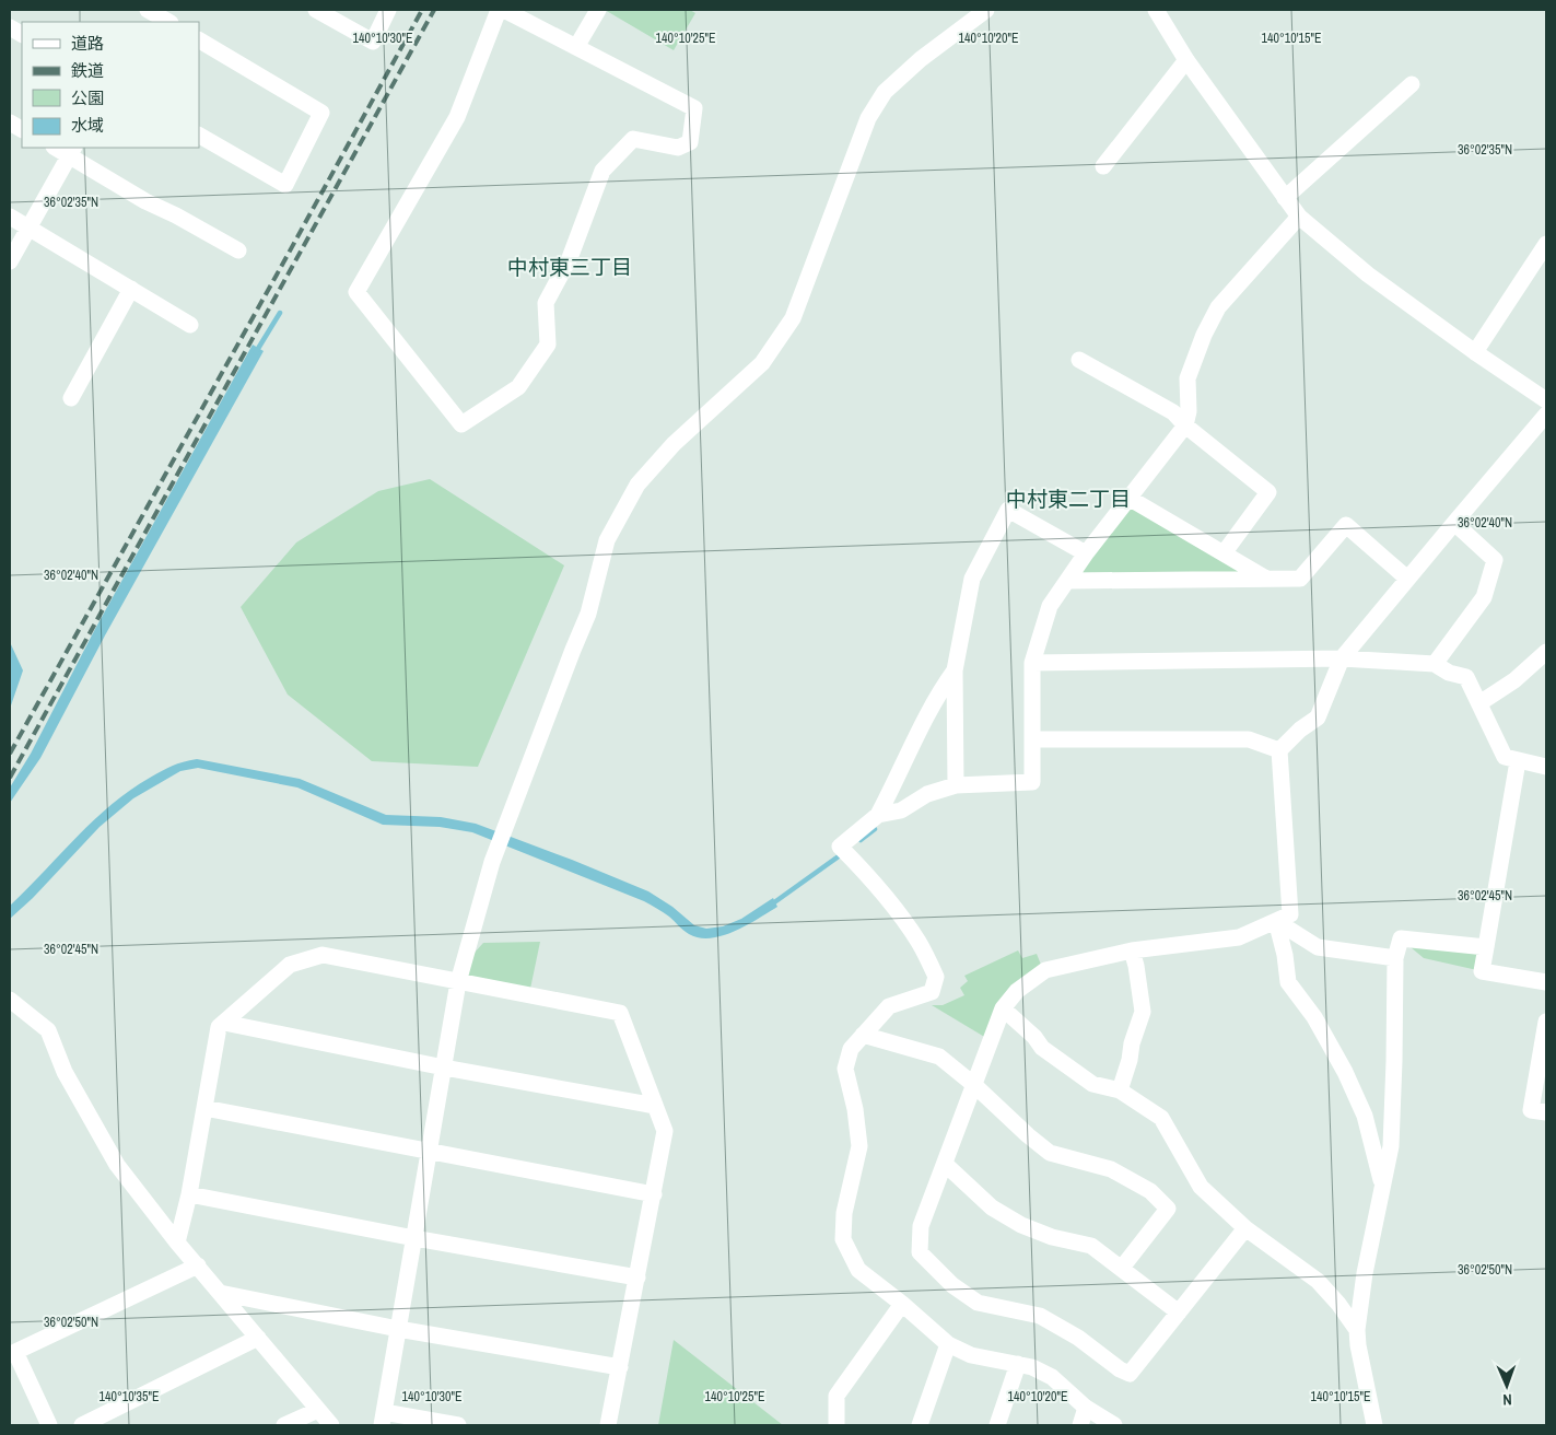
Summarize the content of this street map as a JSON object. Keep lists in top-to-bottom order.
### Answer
{
  "districts": ["中村東三丁目", "中村東二丁目"],
  "legend": [
    "道路",
    "鉄道",
    "公園",
    "水域"
  ],
  "north": "bottom",
  "coordinates": [
    "140°10'30\"E",
    "140°10'25\"E",
    "140°10'20\"E",
    "140°10'15\"E",
    "36°02'35\"N",
    "36°02'40\"N",
    "36°02'45\"N",
    "36°02'50\"N",
    "140°10'35\"E"
  ]
}
